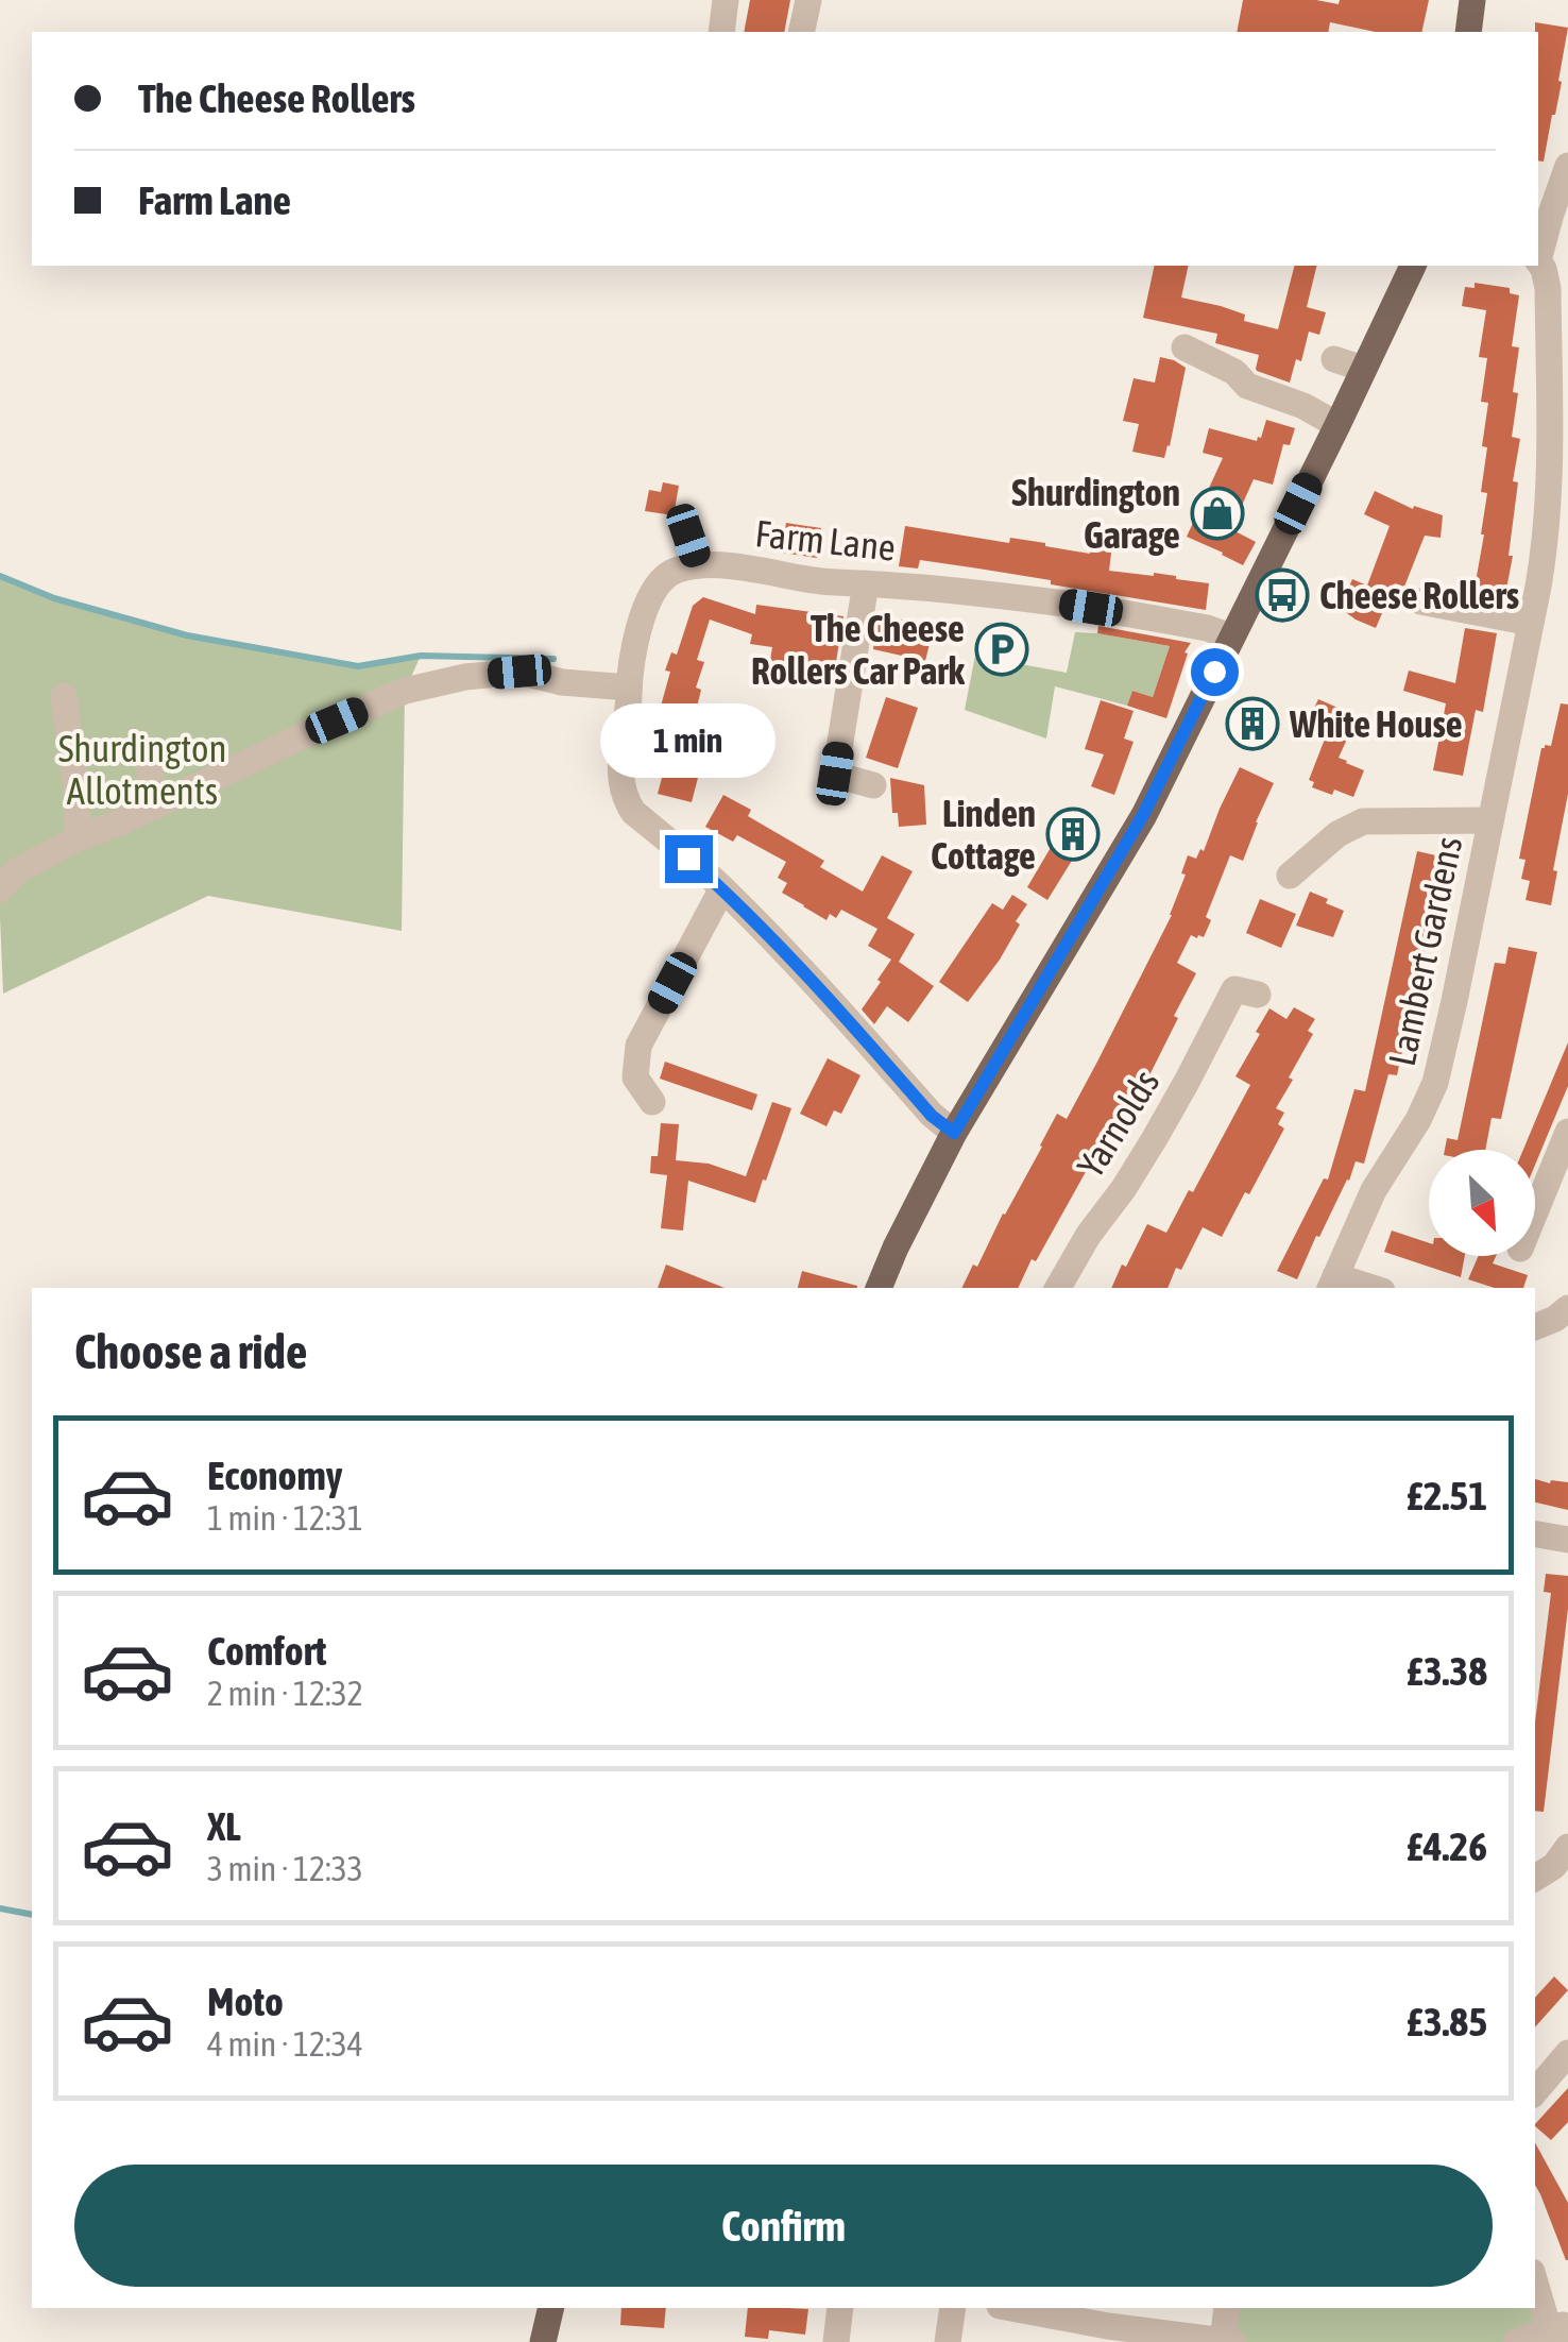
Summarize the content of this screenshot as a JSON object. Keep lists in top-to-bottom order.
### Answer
{
  "streets": {
    "street": ["Farm Lane", "Lambert Gardens", "Yarnolds"]
  },
  "parks": ["Shurdington Allotments"],
  "places": {
    "shop": ["Shurdington Garage"],
    "bus stop": ["Cheese Rollers"],
    "parking": ["The Cheese Rollers Car Park"],
    "building": ["White House", "Linden Cottage"]
  },
  "north": "bottom right",
  "page": {
    "banner": ["The Cheese Rollers", "Farm Lane"],
    "bubble": "1 min",
    "heading": "Choose a ride",
    "list": [
      {
        "name": "Economy",
        "note": "1 min · 12:31",
        "value": "£2.51"
      },
      {
        "name": "Comfort",
        "note": "2 min · 12:32",
        "value": "£3.38"
      },
      {
        "name": "XL",
        "note": "3 min · 12:33",
        "value": "£4.26"
      },
      {
        "name": "Moto",
        "note": "4 min · 12:34",
        "value": "£3.85"
      }
    ],
    "buttons": "Confirm"
  }
}
